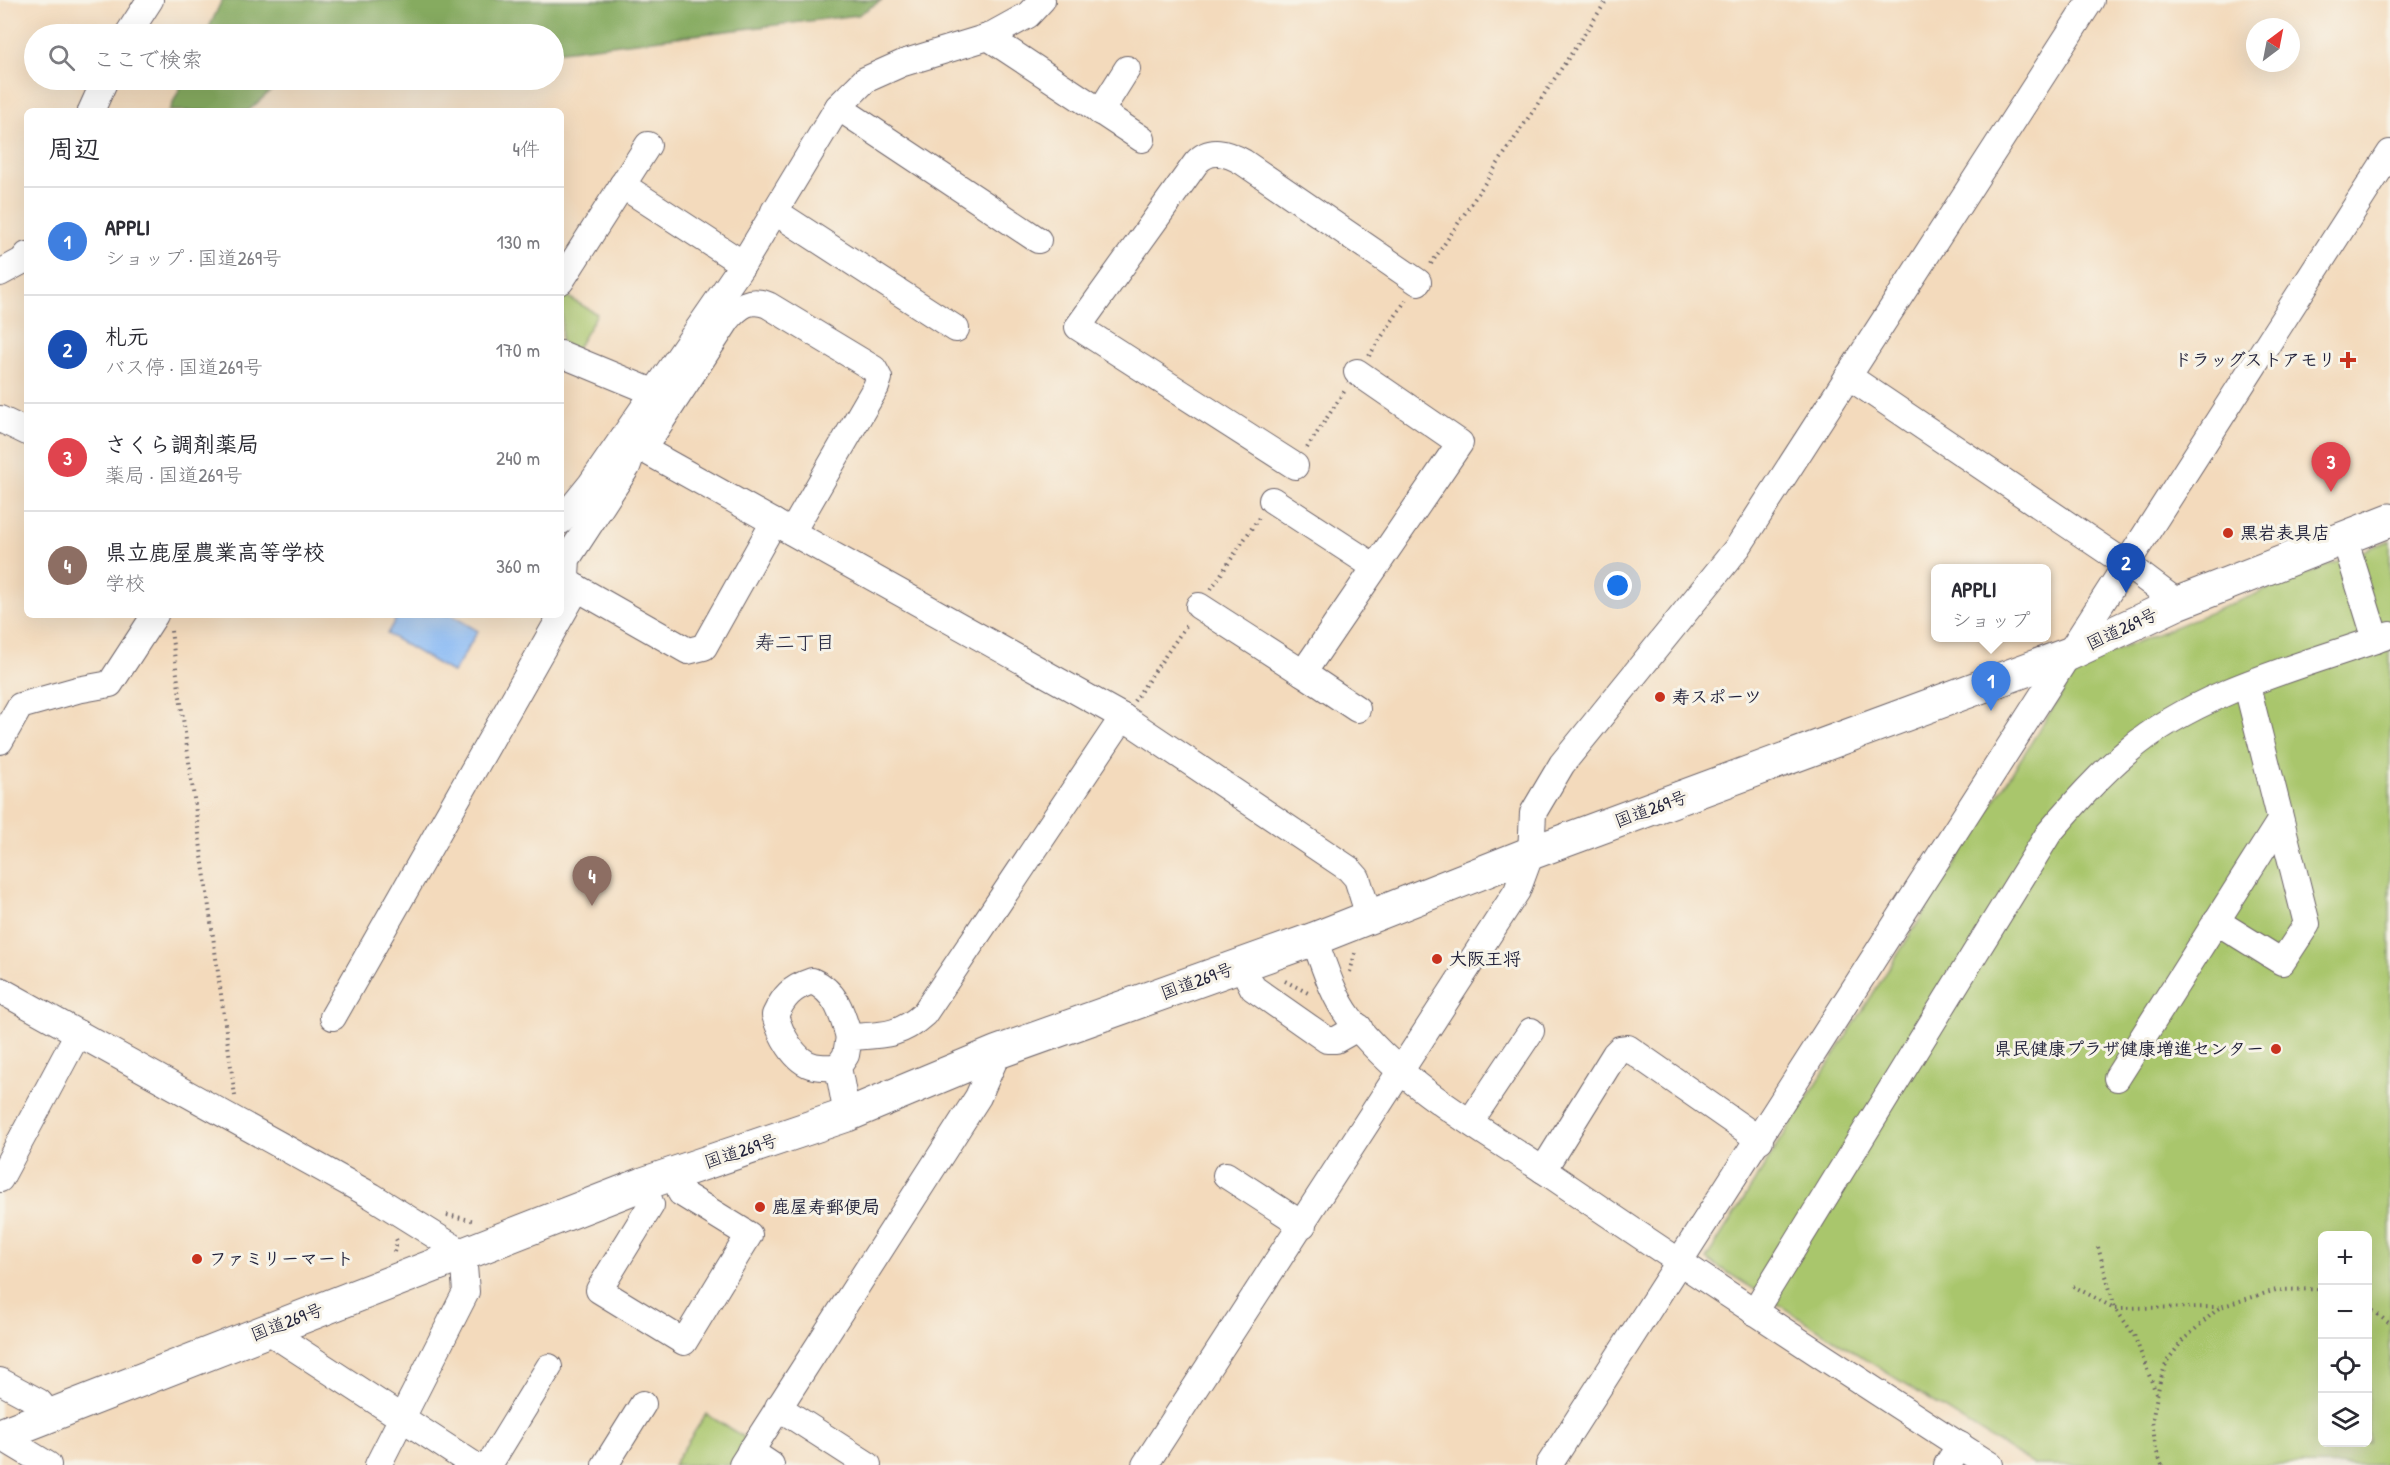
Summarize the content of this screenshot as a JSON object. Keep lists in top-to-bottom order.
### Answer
{
  "streets": {
    "highway": ["国道269号"]
  },
  "districts": ["寿二丁目"],
  "places": {
    "health": ["ドラッグストアモリ"],
    "other": [
      "黒岩表具店",
      "寿スポーツ",
      "大阪王将",
      "県民健康プラザ健康増進センター",
      "鹿屋寿郵便局",
      "ファミリーマート"
    ]
  },
  "north": "top right",
  "page": {
    "search": "ここで検索",
    "heading": ["周辺", "4件"],
    "list": [
      {
        "mark": "1",
        "name": "APPLI",
        "note": "ショップ · 国道269号",
        "value": "130 m"
      },
      {
        "mark": "2",
        "name": "札元",
        "note": "バス停 · 国道269号",
        "value": "170 m"
      },
      {
        "mark": "3",
        "name": "さくら調剤薬局",
        "note": "薬局 · 国道269号",
        "value": "240 m"
      },
      {
        "mark": "4",
        "name": "県立鹿屋農業高等学校",
        "note": "学校",
        "value": "360 m"
      }
    ],
    "pins": [
      "3",
      "2",
      "1",
      "4"
    ],
    "popup": ["APPLI", "ショップ"],
    "map_buttons": ["+", "−"]
  }
}
